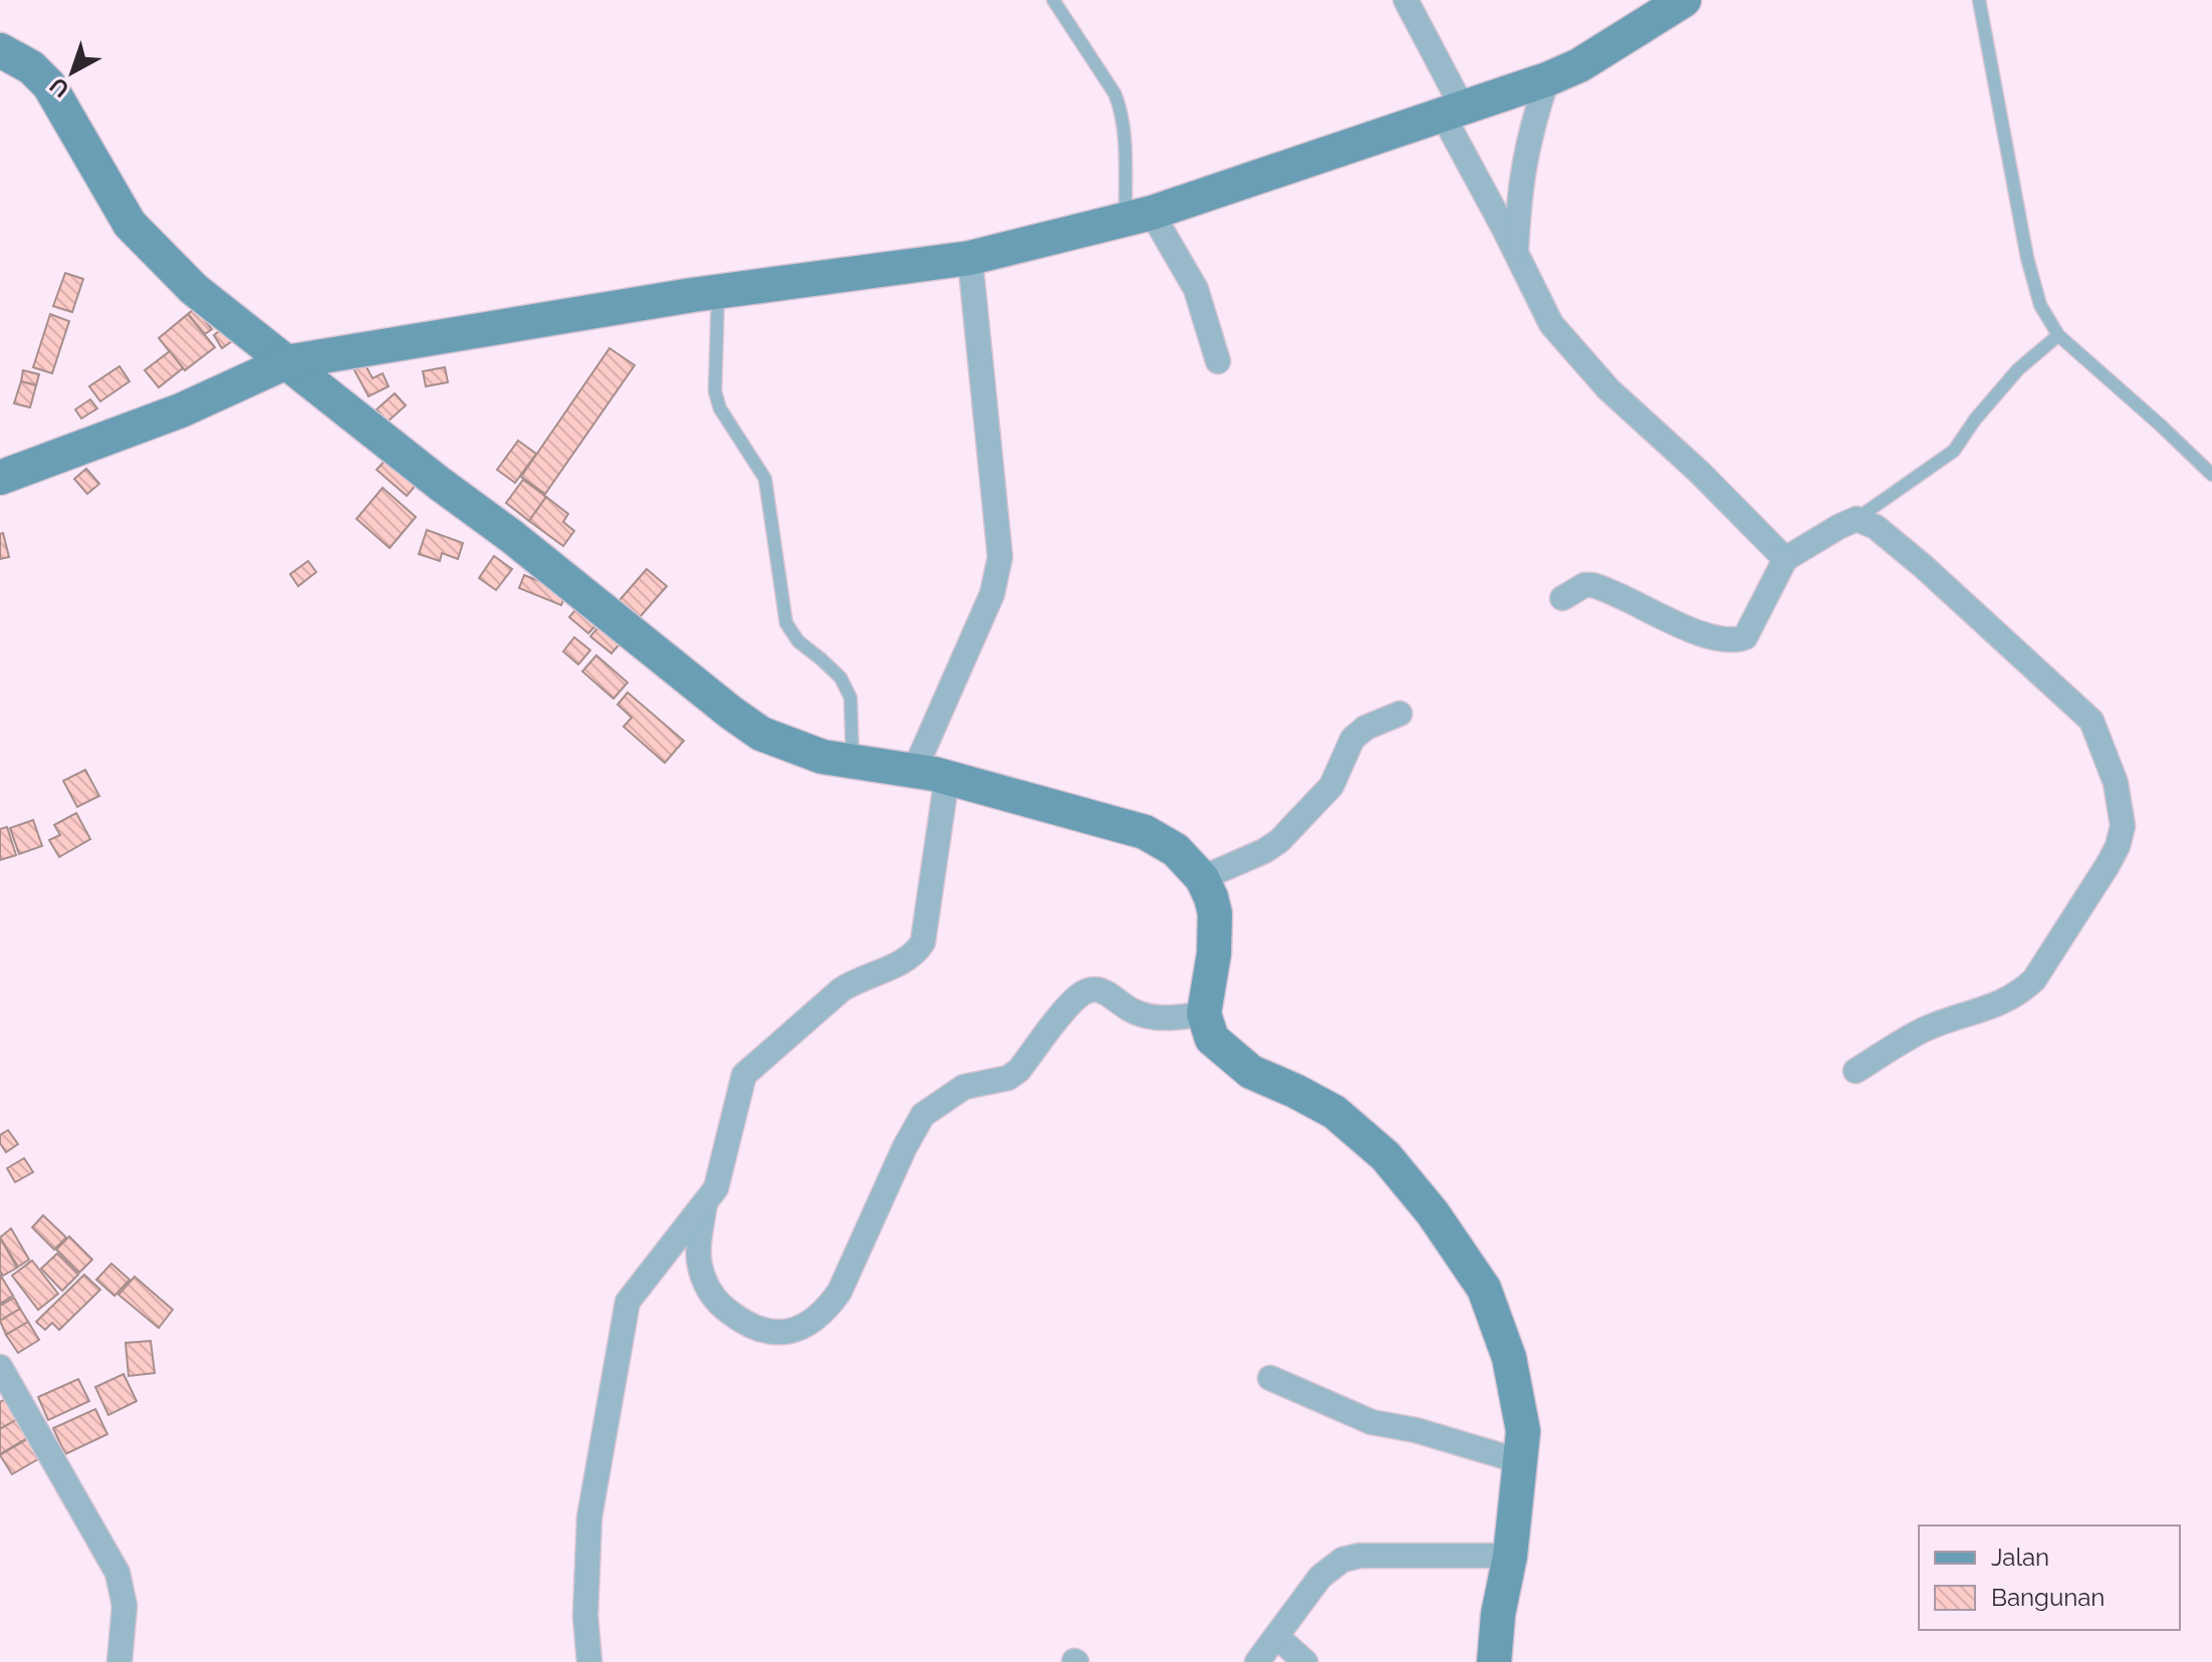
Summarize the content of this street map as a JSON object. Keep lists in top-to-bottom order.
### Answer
{
  "legend": ["Jalan", "Bangunan"],
  "north": "bottom left"
}
